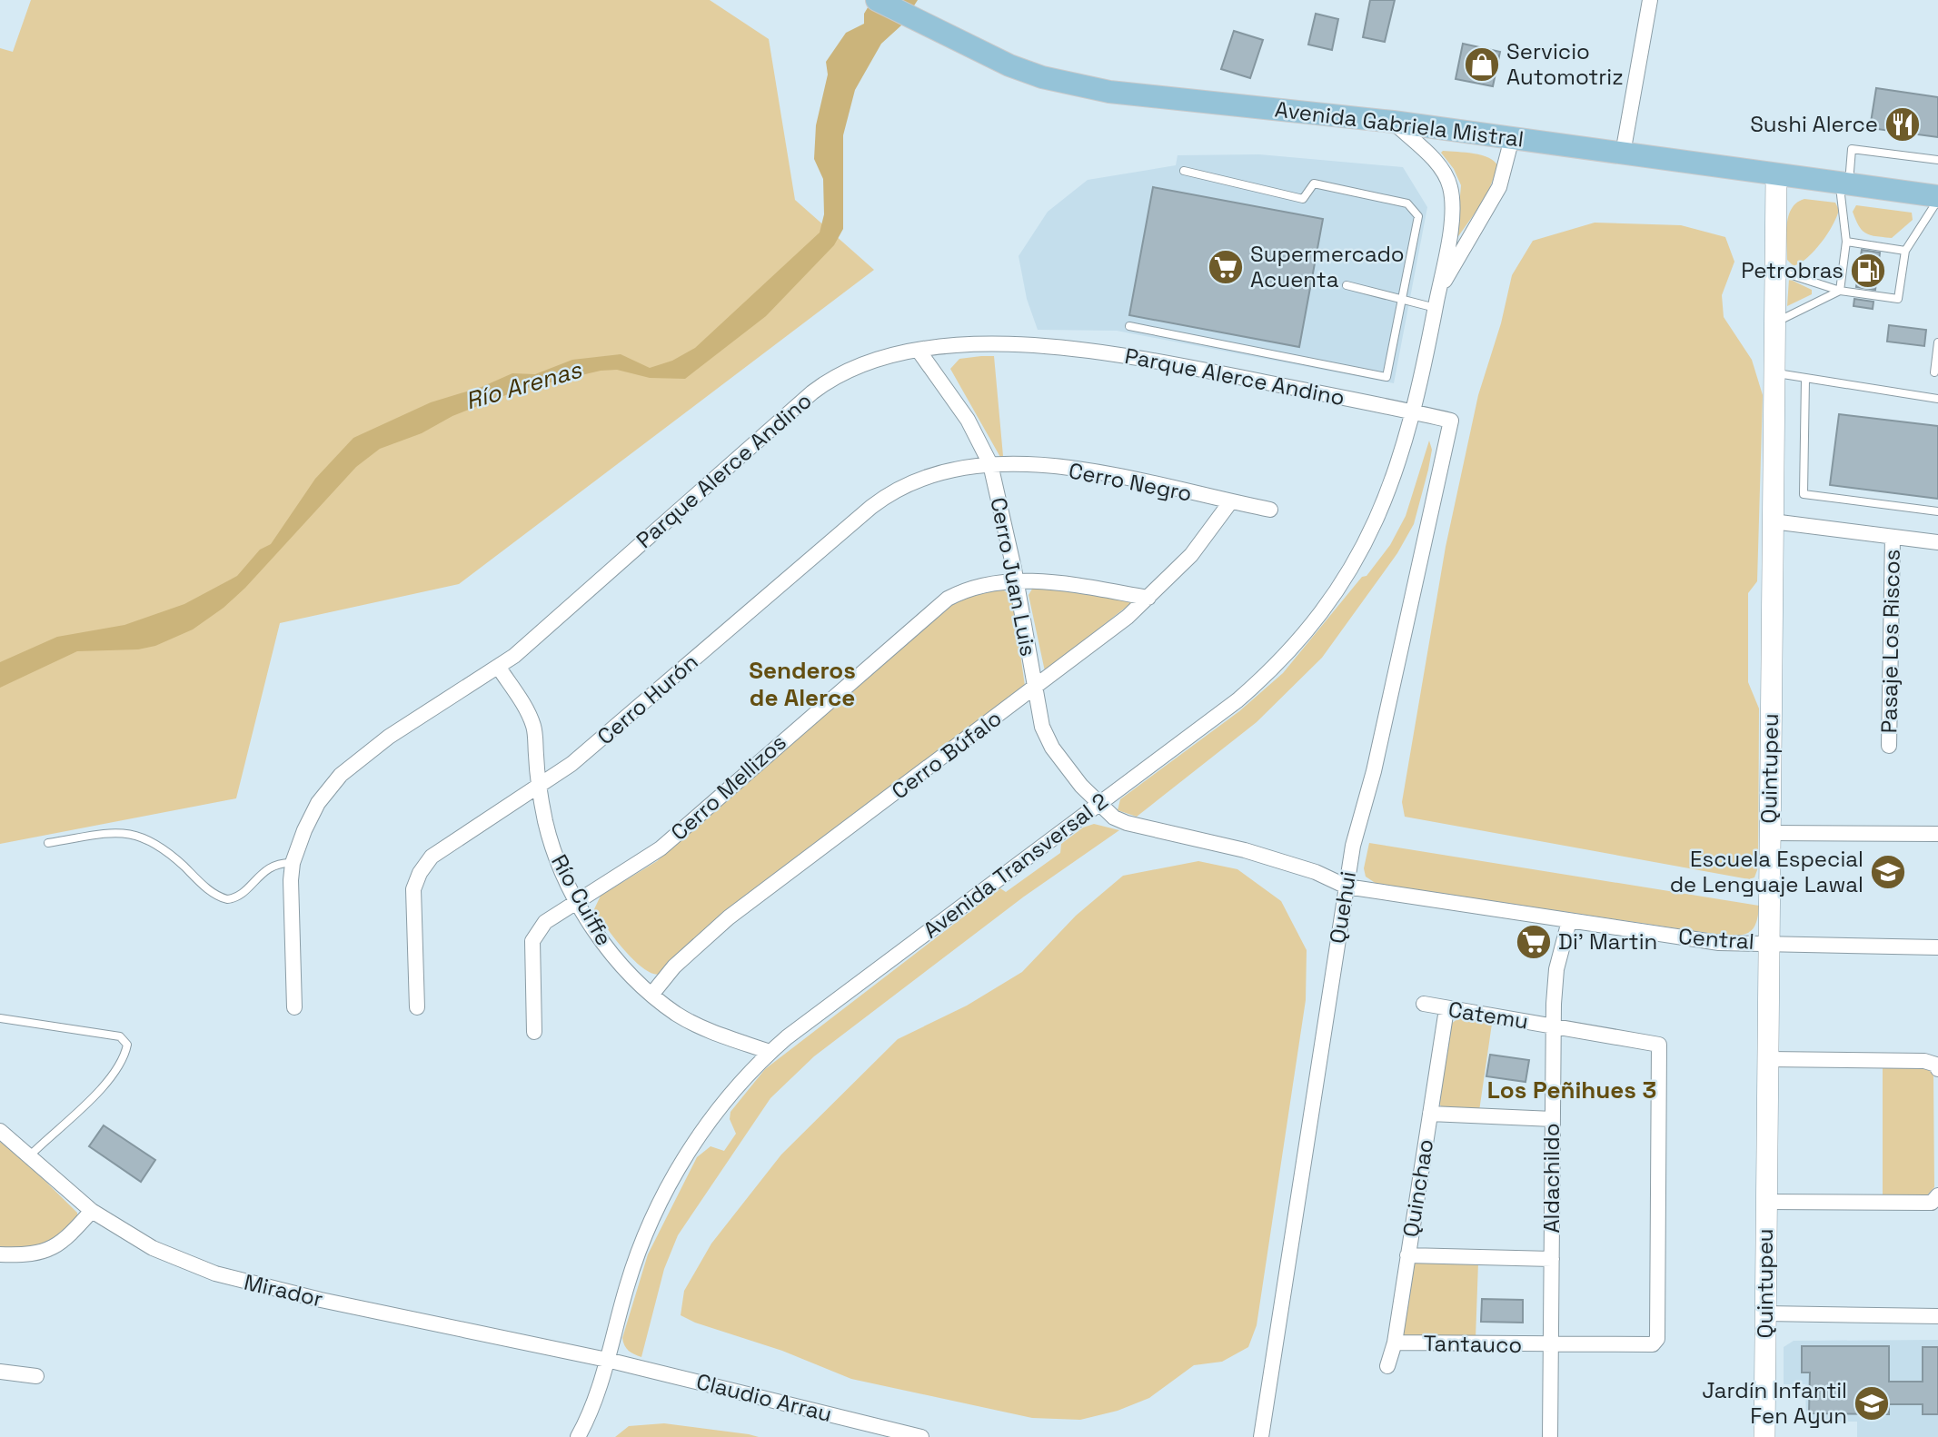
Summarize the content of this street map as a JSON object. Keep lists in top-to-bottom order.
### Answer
{
  "streets": {
    "main road": ["Avenida Gabriela Mistral"],
    "street": [
      "Parque Alerce Andino",
      "Cerro Negro",
      "Cerro Juan Luis",
      "Pasaje Los Riscos",
      "Cerro Hurón",
      "Cerro Búfalo",
      "Quintupeu",
      "Cerro Mellizos",
      "Avenida Transversal 2",
      "Río Cuiffe",
      "Quehui",
      "Central",
      "Catemu",
      "Aldachildo",
      "Quinchao",
      "Mirador",
      "Tantauco",
      "Claudio Arrau"
    ]
  },
  "crossings": [
    ["Avenida Gabriela Mistral", "Quintupeu"],
    ["Avenida Gabriela Mistral", "Avenida Transversal 2"],
    ["Parque Alerce Andino", "Cerro Juan Luis"],
    ["Parque Alerce Andino", "Avenida Transversal 2"],
    ["Parque Alerce Andino", "Río Cuiffe"],
    ["Parque Alerce Andino", "Quehui"],
    ["Cerro Negro", "Cerro Juan Luis"],
    ["Cerro Negro", "Cerro Hurón"],
    ["Cerro Negro", "Cerro Búfalo"],
    ["Cerro Juan Luis", "Cerro Hurón"],
    ["Cerro Juan Luis", "Cerro Búfalo"],
    ["Cerro Juan Luis", "Cerro Mellizos"],
    ["Cerro Juan Luis", "Avenida Transversal 2"],
    ["Cerro Juan Luis", "Quehui"],
    ["Cerro Juan Luis", "Central"],
    ["Cerro Hurón", "Río Cuiffe"],
    ["Cerro Búfalo", "Cerro Mellizos"],
    ["Cerro Búfalo", "Río Cuiffe"],
    ["Quintupeu", "Central"],
    ["Cerro Mellizos", "Río Cuiffe"],
    ["Avenida Transversal 2", "Río Cuiffe"],
    ["Avenida Transversal 2", "Quehui"],
    ["Avenida Transversal 2", "Mirador"],
    ["Avenida Transversal 2", "Claudio Arrau"],
    ["Quehui", "Central"],
    ["Central", "Aldachildo"],
    ["Catemu", "Aldachildo"],
    ["Catemu", "Quinchao"],
    ["Catemu", "Tantauco"],
    ["Aldachildo", "Tantauco"],
    ["Quinchao", "Tantauco"],
    ["Mirador", "Claudio Arrau"]
  ],
  "districts": ["Senderos de Alerce", "Los Peñihues 3"],
  "water": ["Río Arenas"],
  "places": {
    "shop": ["Servicio Automotriz"],
    "restaurant": ["Sushi Alerce"],
    "supermarket": ["Supermercado Acuenta", "Di' Martin"],
    "fuel station": ["Petrobras"],
    "school or university": ["Escuela Especial de Lenguaje Lawal", "Jardín Infantil Fen Ayun"]
  }
}
